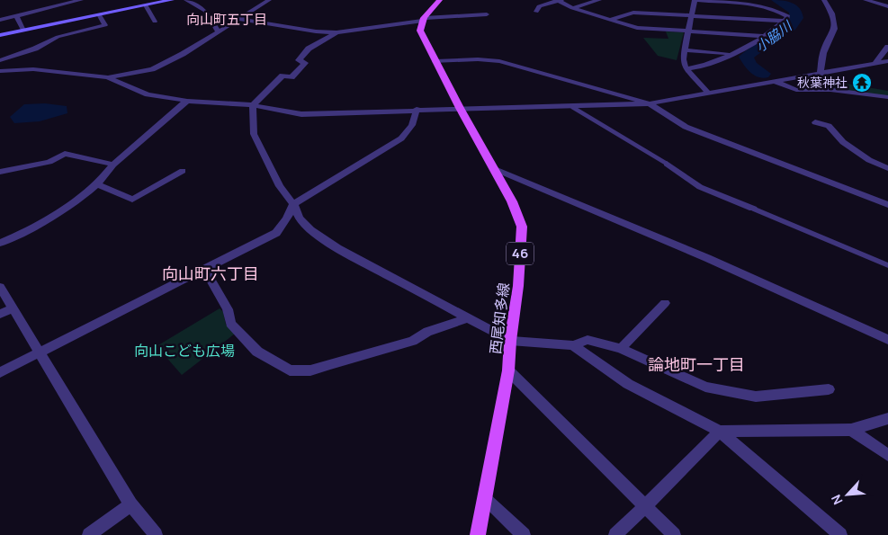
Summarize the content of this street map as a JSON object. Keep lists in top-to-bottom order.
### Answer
{
  "streets": {
    "main road": ["46", "西尾知多線"]
  },
  "districts": ["向山町五丁目", "向山町六丁目", "論地町一丁目"],
  "water": ["小脇川"],
  "parks": ["向山こども広場"],
  "places": {
    "temple": ["秋葉神社"]
  },
  "north": "bottom left"
}
